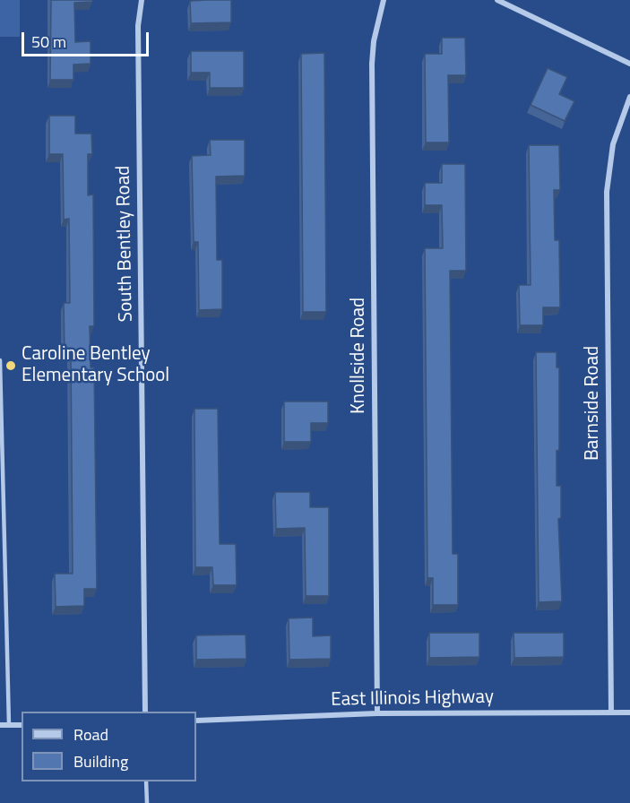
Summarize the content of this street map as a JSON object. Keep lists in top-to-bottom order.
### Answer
{
  "streets": {
    "street": [
      "South Bentley Road",
      "Knollside Road",
      "Barnside Road",
      "East Illinois Highway"
    ]
  },
  "crossings": [
    ["Knollside Road", "East Illinois Highway"],
    ["Barnside Road", "East Illinois Highway"]
  ],
  "places": ["Caroline Bentley Elementary School"],
  "legend": ["Road", "Building"],
  "scale_bar": "50 m"
}
